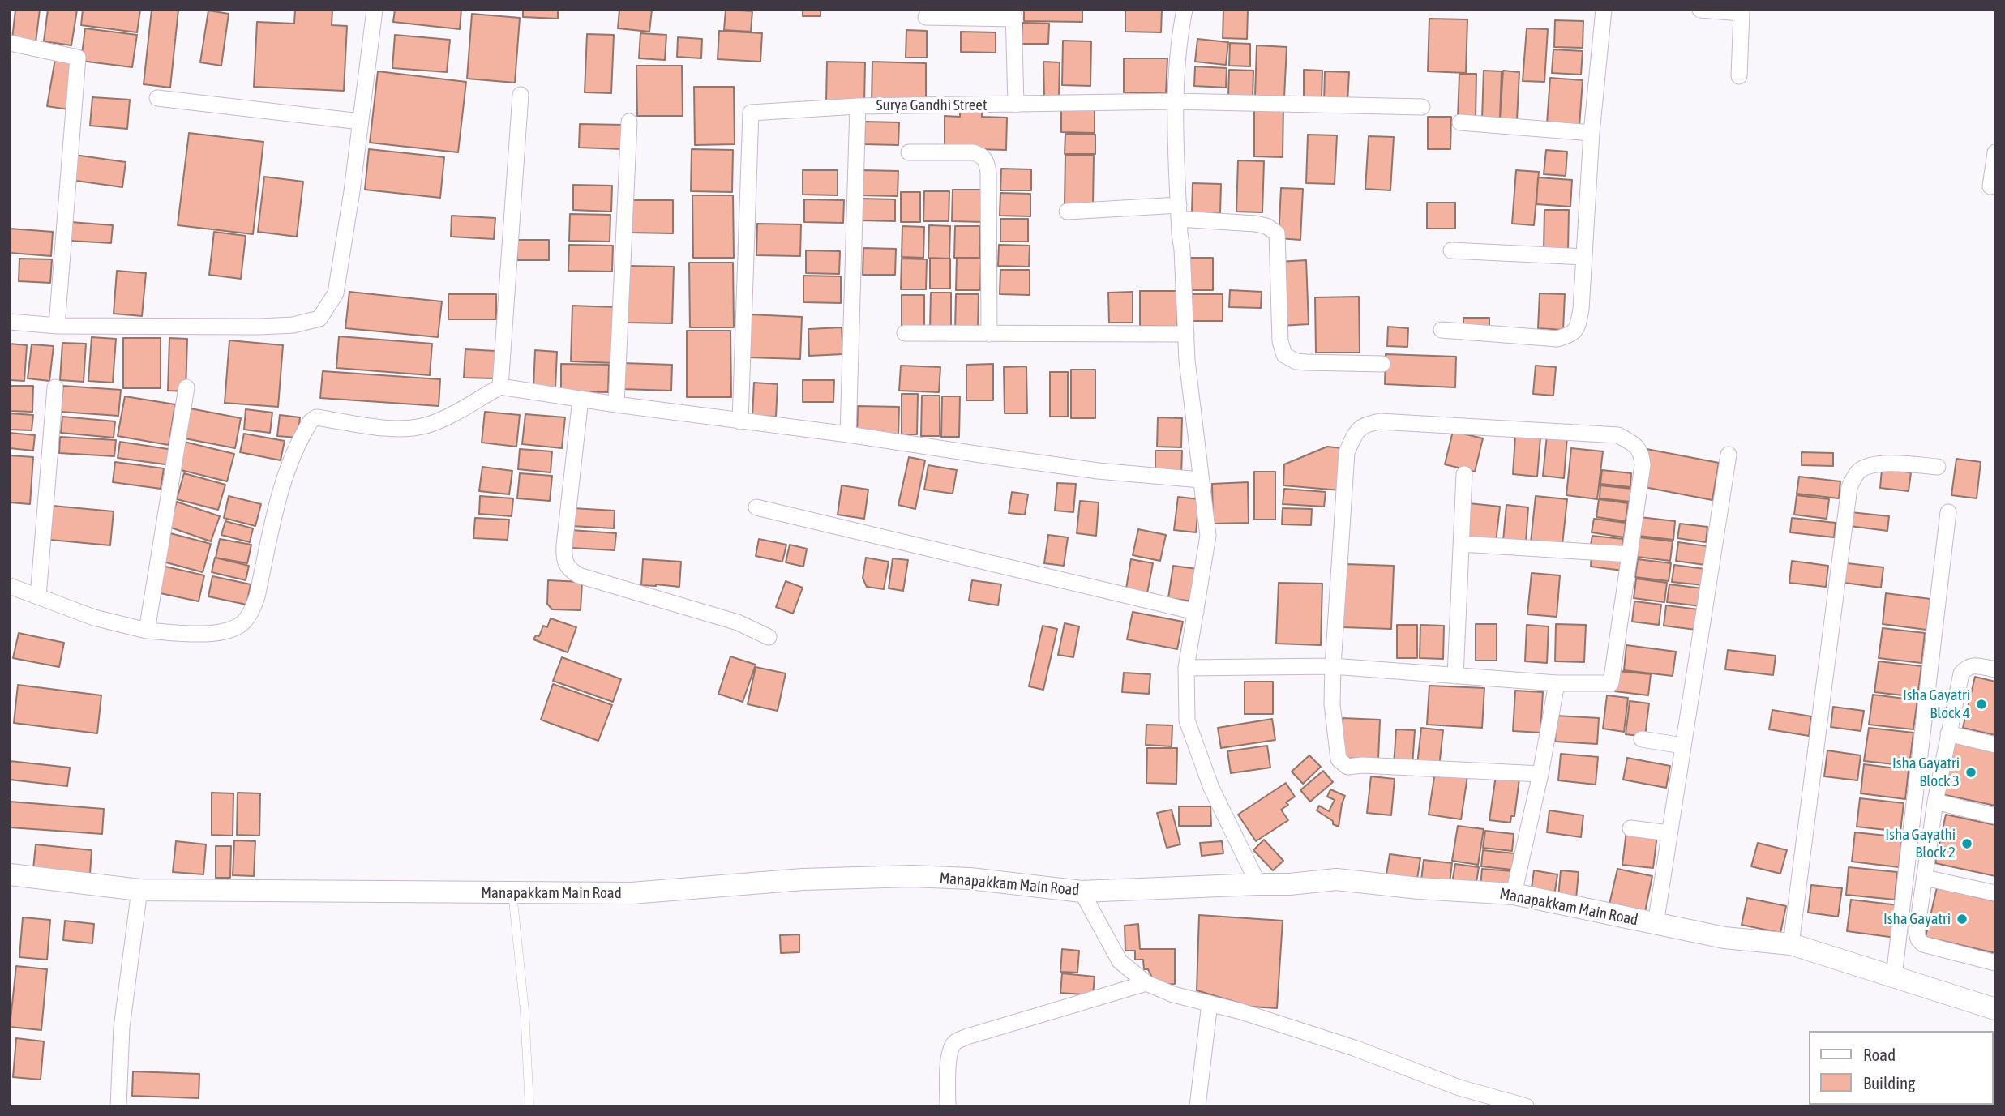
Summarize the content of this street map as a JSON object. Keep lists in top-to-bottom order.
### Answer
{
  "streets": {
    "main road": ["Manapakkam Main Road"],
    "street": ["Surya Gandhi Street"]
  },
  "places": [
    "Isha Gayatri Block 4",
    "Isha Gayatri Block 3",
    "Isha Gayathi Block 2",
    "Isha Gayatri"
  ],
  "legend": ["Road", "Building"]
}
